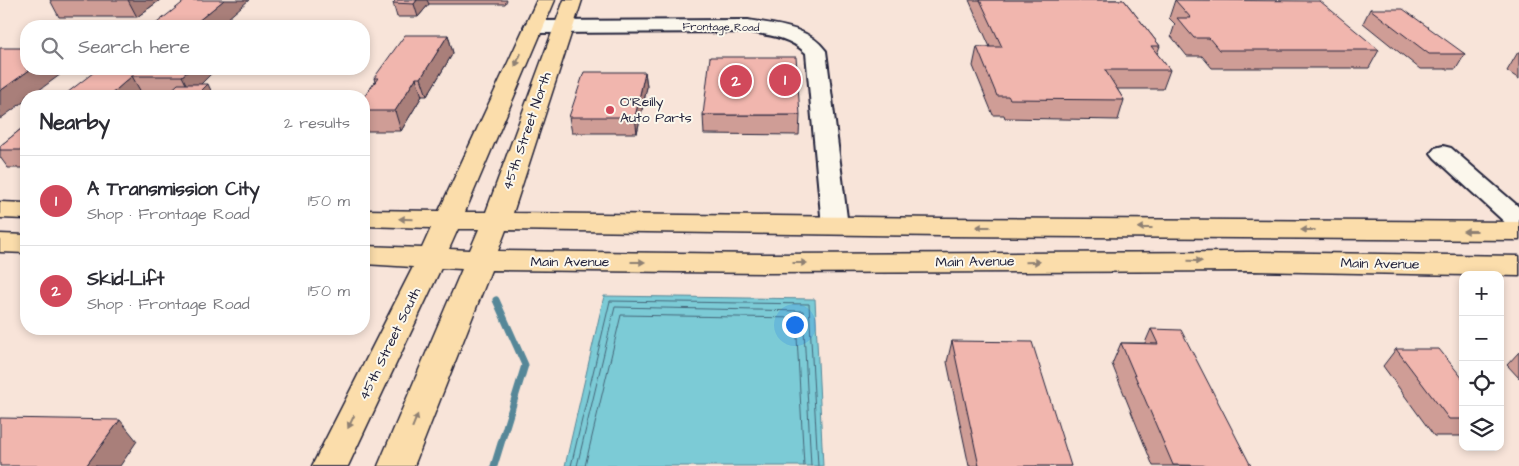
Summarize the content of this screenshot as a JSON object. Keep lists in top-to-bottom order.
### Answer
{
  "streets": {
    "main road": ["45th Street North", "Main Avenue", "45th Street South"],
    "street": ["Frontage Road"]
  },
  "crossings": [
    ["Frontage Road", "45th Street North"],
    ["45th Street North", "Main Avenue"],
    ["Main Avenue", "45th Street South"]
  ],
  "places": ["O'Reilly Auto Parts"],
  "page": {
    "search": "Search here",
    "pins": ["1", "2"],
    "heading": ["Nearby", "2 results"],
    "list": [
      {
        "mark": "1",
        "name": "A Transmission City",
        "note": "Shop · Frontage Road",
        "value": "150 m"
      },
      {
        "mark": "2",
        "name": "Skid-Lift",
        "note": "Shop · Frontage Road",
        "value": "150 m"
      }
    ],
    "map_buttons": ["+", "−"]
  }
}
